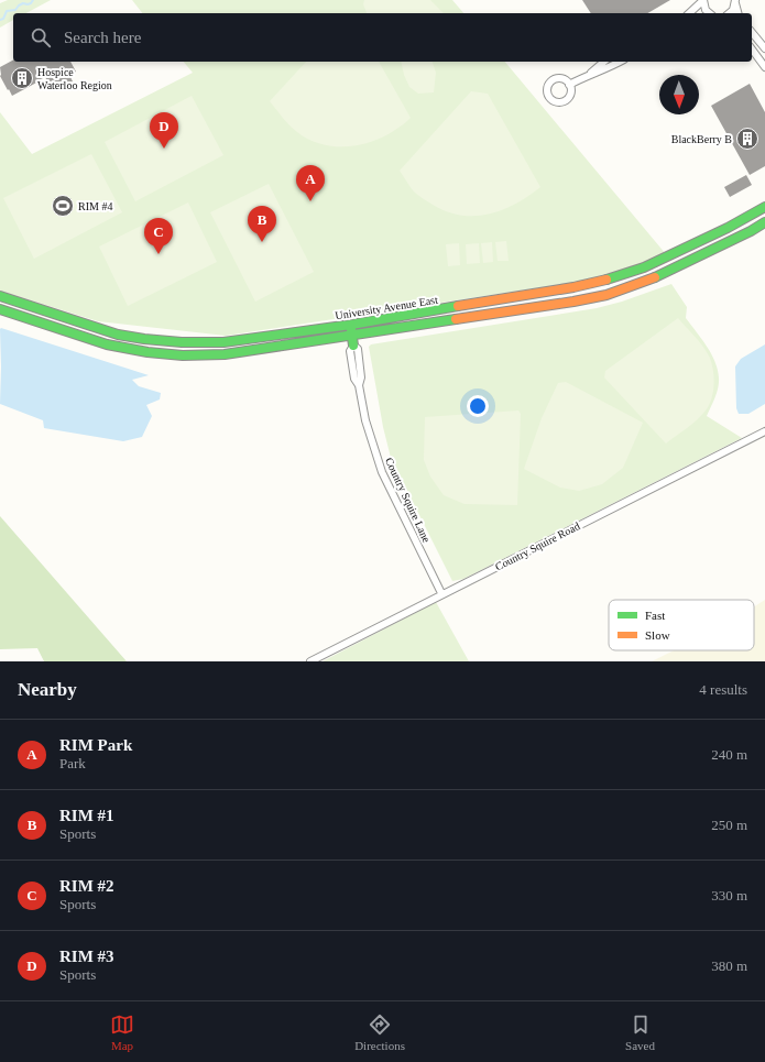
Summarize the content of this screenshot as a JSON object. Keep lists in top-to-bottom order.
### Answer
{
  "streets": {
    "main road": ["University Avenue East", "Country Squire Lane"],
    "street": ["Country Squire Road"]
  },
  "crossings": [
    ["University Avenue East", "Country Squire Lane"],
    ["Country Squire Lane", "Country Squire Road"]
  ],
  "places": {
    "building": ["Hospice Waterloo Region", "BlackBerry B"],
    "sports": ["RIM #4"]
  },
  "legend": ["Fast", "Slow"],
  "north": "bottom",
  "page": {
    "search": "Search here",
    "pins": [
      "D",
      "A",
      "B",
      "C"
    ],
    "heading": ["Nearby", "4 results"],
    "list": [
      {
        "mark": "A",
        "name": "RIM Park",
        "note": "Park",
        "value": "240 m"
      },
      {
        "mark": "B",
        "name": "RIM #1",
        "note": "Sports",
        "value": "250 m"
      },
      {
        "mark": "C",
        "name": "RIM #2",
        "note": "Sports",
        "value": "330 m"
      },
      {
        "mark": "D",
        "name": "RIM #3",
        "note": "Sports",
        "value": "380 m"
      }
    ],
    "nav": ["Map", "Directions", "Saved"]
  }
}
